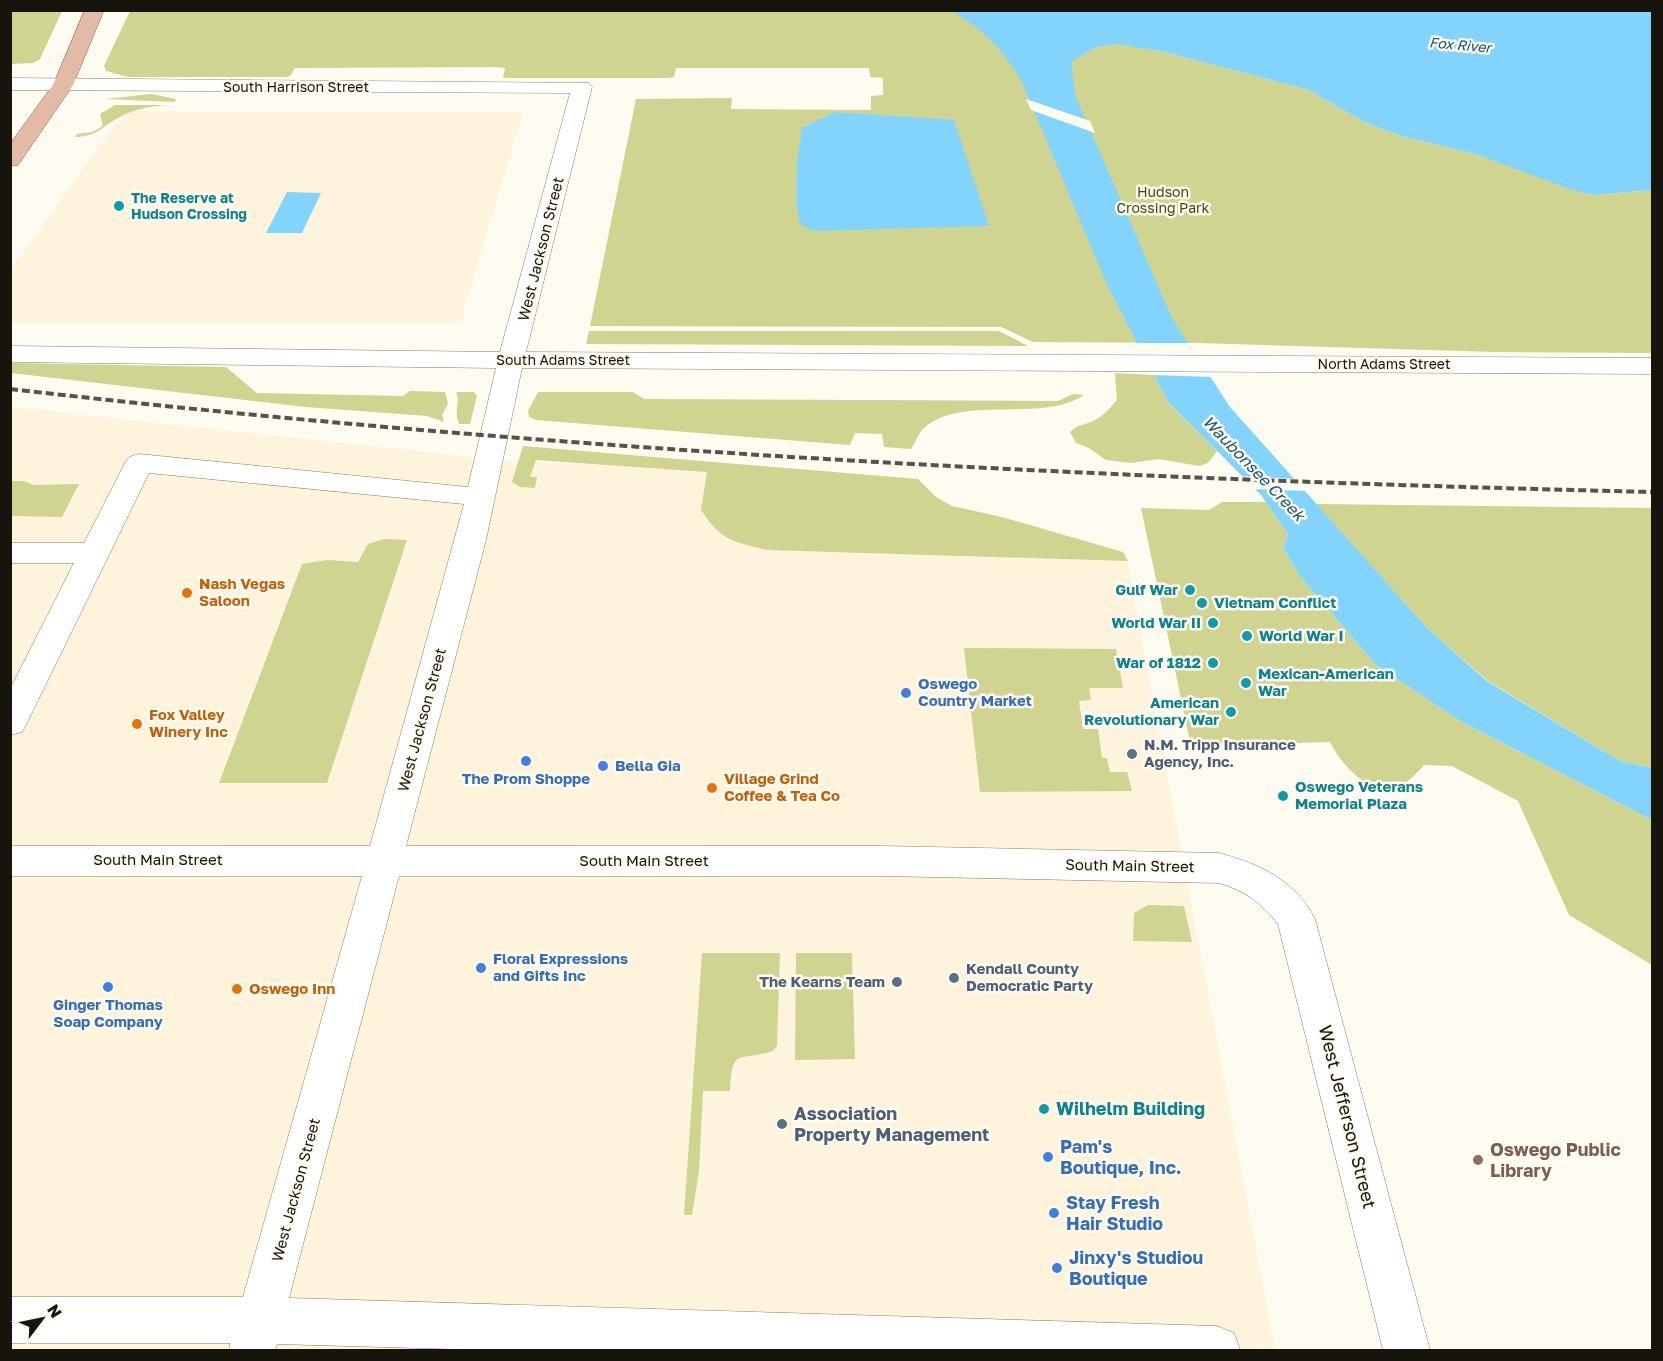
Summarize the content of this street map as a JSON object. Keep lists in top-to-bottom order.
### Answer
{
  "streets": {
    "street": [
      "South Harrison Street",
      "West Jackson Street",
      "South Adams Street",
      "North Adams Street",
      "South Main Street",
      "West Jefferson Street"
    ]
  },
  "crossings": [
    ["South Harrison Street", "West Jackson Street"],
    ["West Jackson Street", "South Adams Street"],
    ["West Jackson Street", "South Main Street"],
    ["South Adams Street", "North Adams Street"],
    ["South Main Street", "West Jefferson Street"]
  ],
  "water": ["Fox River", "Waubonsee Creek"],
  "parks": ["Hudson Crossing Park"],
  "places": [
    "The Reserve at Hudson Crossing",
    "Gulf War",
    "Nash Vegas Saloon",
    "Vietnam Conflict",
    "World War II",
    "World War I",
    "War of 1812",
    "Mexican-American War",
    "Oswego Country Market",
    "American Revolutionary War",
    "Fox Valley Winery Inc",
    "N.M. Tripp Insurance Agency, Inc.",
    "The Prom Shoppe",
    "Bella Gia",
    "Village Grind Coffee & Tea Co",
    "Oswego Veterans Memorial Plaza",
    "Floral Expressions and Gifts Inc",
    "Kendall County Democratic Party",
    "The Kearns Team",
    "Ginger Thomas Soap Company",
    "Oswego Inn",
    "Wilhelm Building",
    "Association Property Management",
    "Pam's Boutique, Inc.",
    "Oswego Public Library",
    "Stay Fresh Hair Studio",
    "Jinxy's Studiou Boutique"
  ],
  "north": "top right"
}
